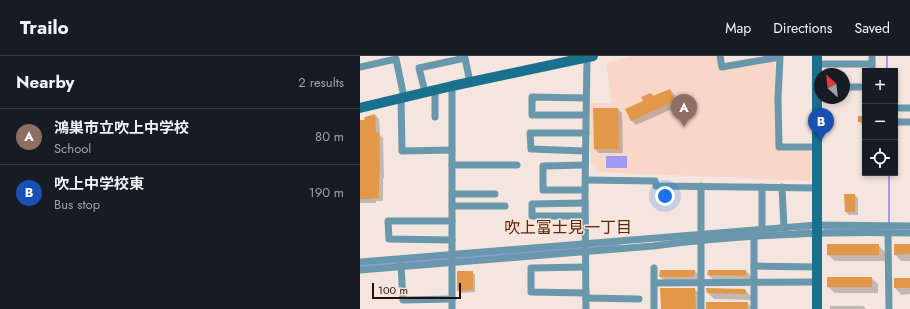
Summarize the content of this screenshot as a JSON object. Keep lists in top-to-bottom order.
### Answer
{
  "districts": ["吹上富士見一丁目"],
  "scale_bar": "100 m",
  "north": "top left",
  "page": {
    "header": "Trailo",
    "nav": ["Map", "Directions", "Saved"],
    "heading": ["Nearby", "2 results"],
    "map_buttons": ["+", "−"],
    "pins": ["A", "B"],
    "list": [
      {
        "mark": "A",
        "name": "鴻巣市立吹上中学校",
        "note": "School",
        "value": "80 m"
      },
      {
        "mark": "B",
        "name": "吹上中学校東",
        "note": "Bus stop",
        "value": "190 m"
      }
    ],
    "scale": "100 m"
  }
}
